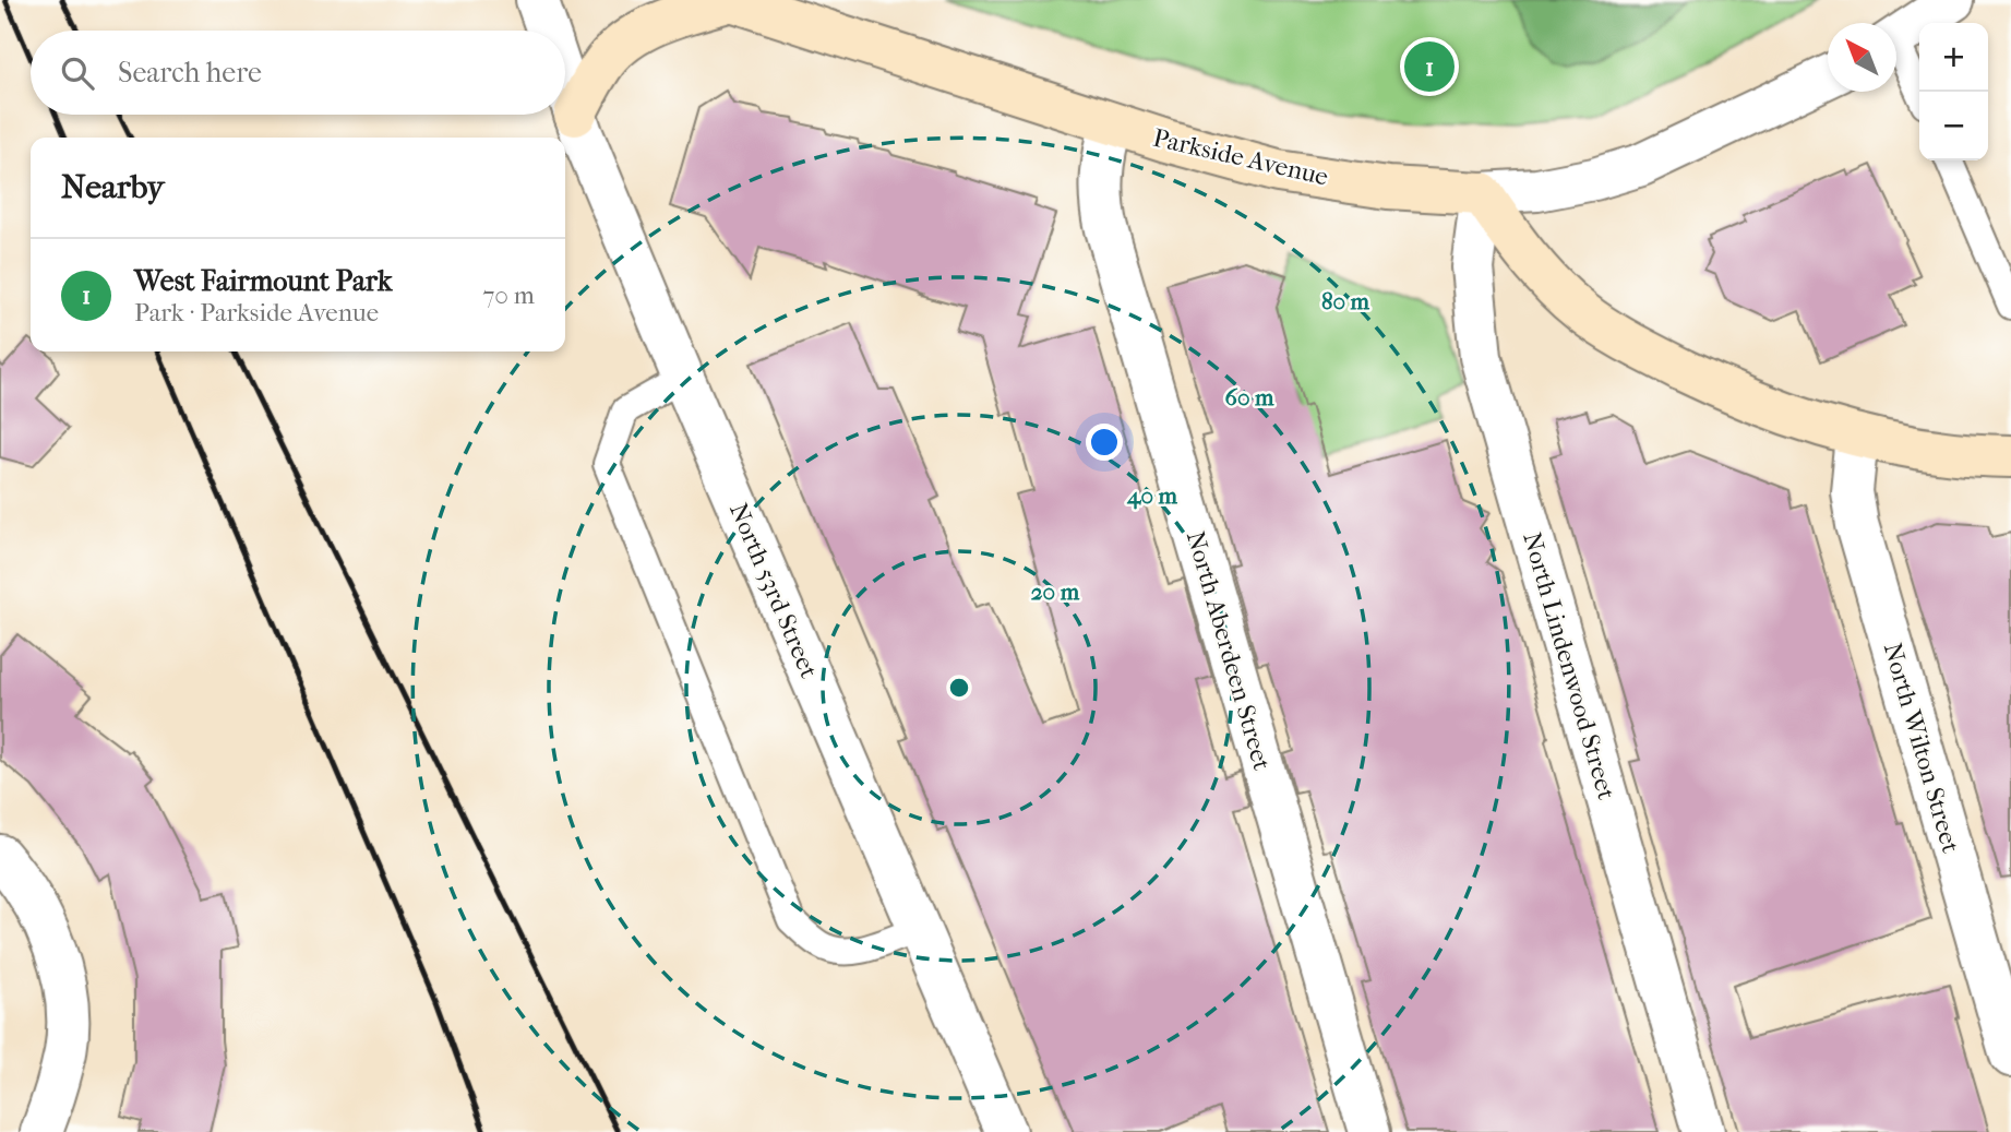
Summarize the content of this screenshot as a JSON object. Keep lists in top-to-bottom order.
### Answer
{
  "streets": {
    "main road": ["Parkside Avenue"],
    "street": [
      "North 53rd Street",
      "North Aberdeen Street",
      "North Lindenwood Street",
      "North Wilton Street"
    ]
  },
  "crossings": [
    ["Parkside Avenue", "North Aberdeen Street"],
    ["Parkside Avenue", "North Lindenwood Street"]
  ],
  "north": "top left",
  "page": {
    "map_buttons": ["+", "−"],
    "search": "Search here",
    "pins": "1",
    "heading": "Nearby",
    "list": [
      {
        "mark": "1",
        "name": "West Fairmount Park",
        "note": "Park · Parkside Avenue",
        "value": "70 m"
      }
    ]
  },
  "rings": [
    "80 m",
    "60 m",
    "40 m",
    "20 m"
  ]
}
